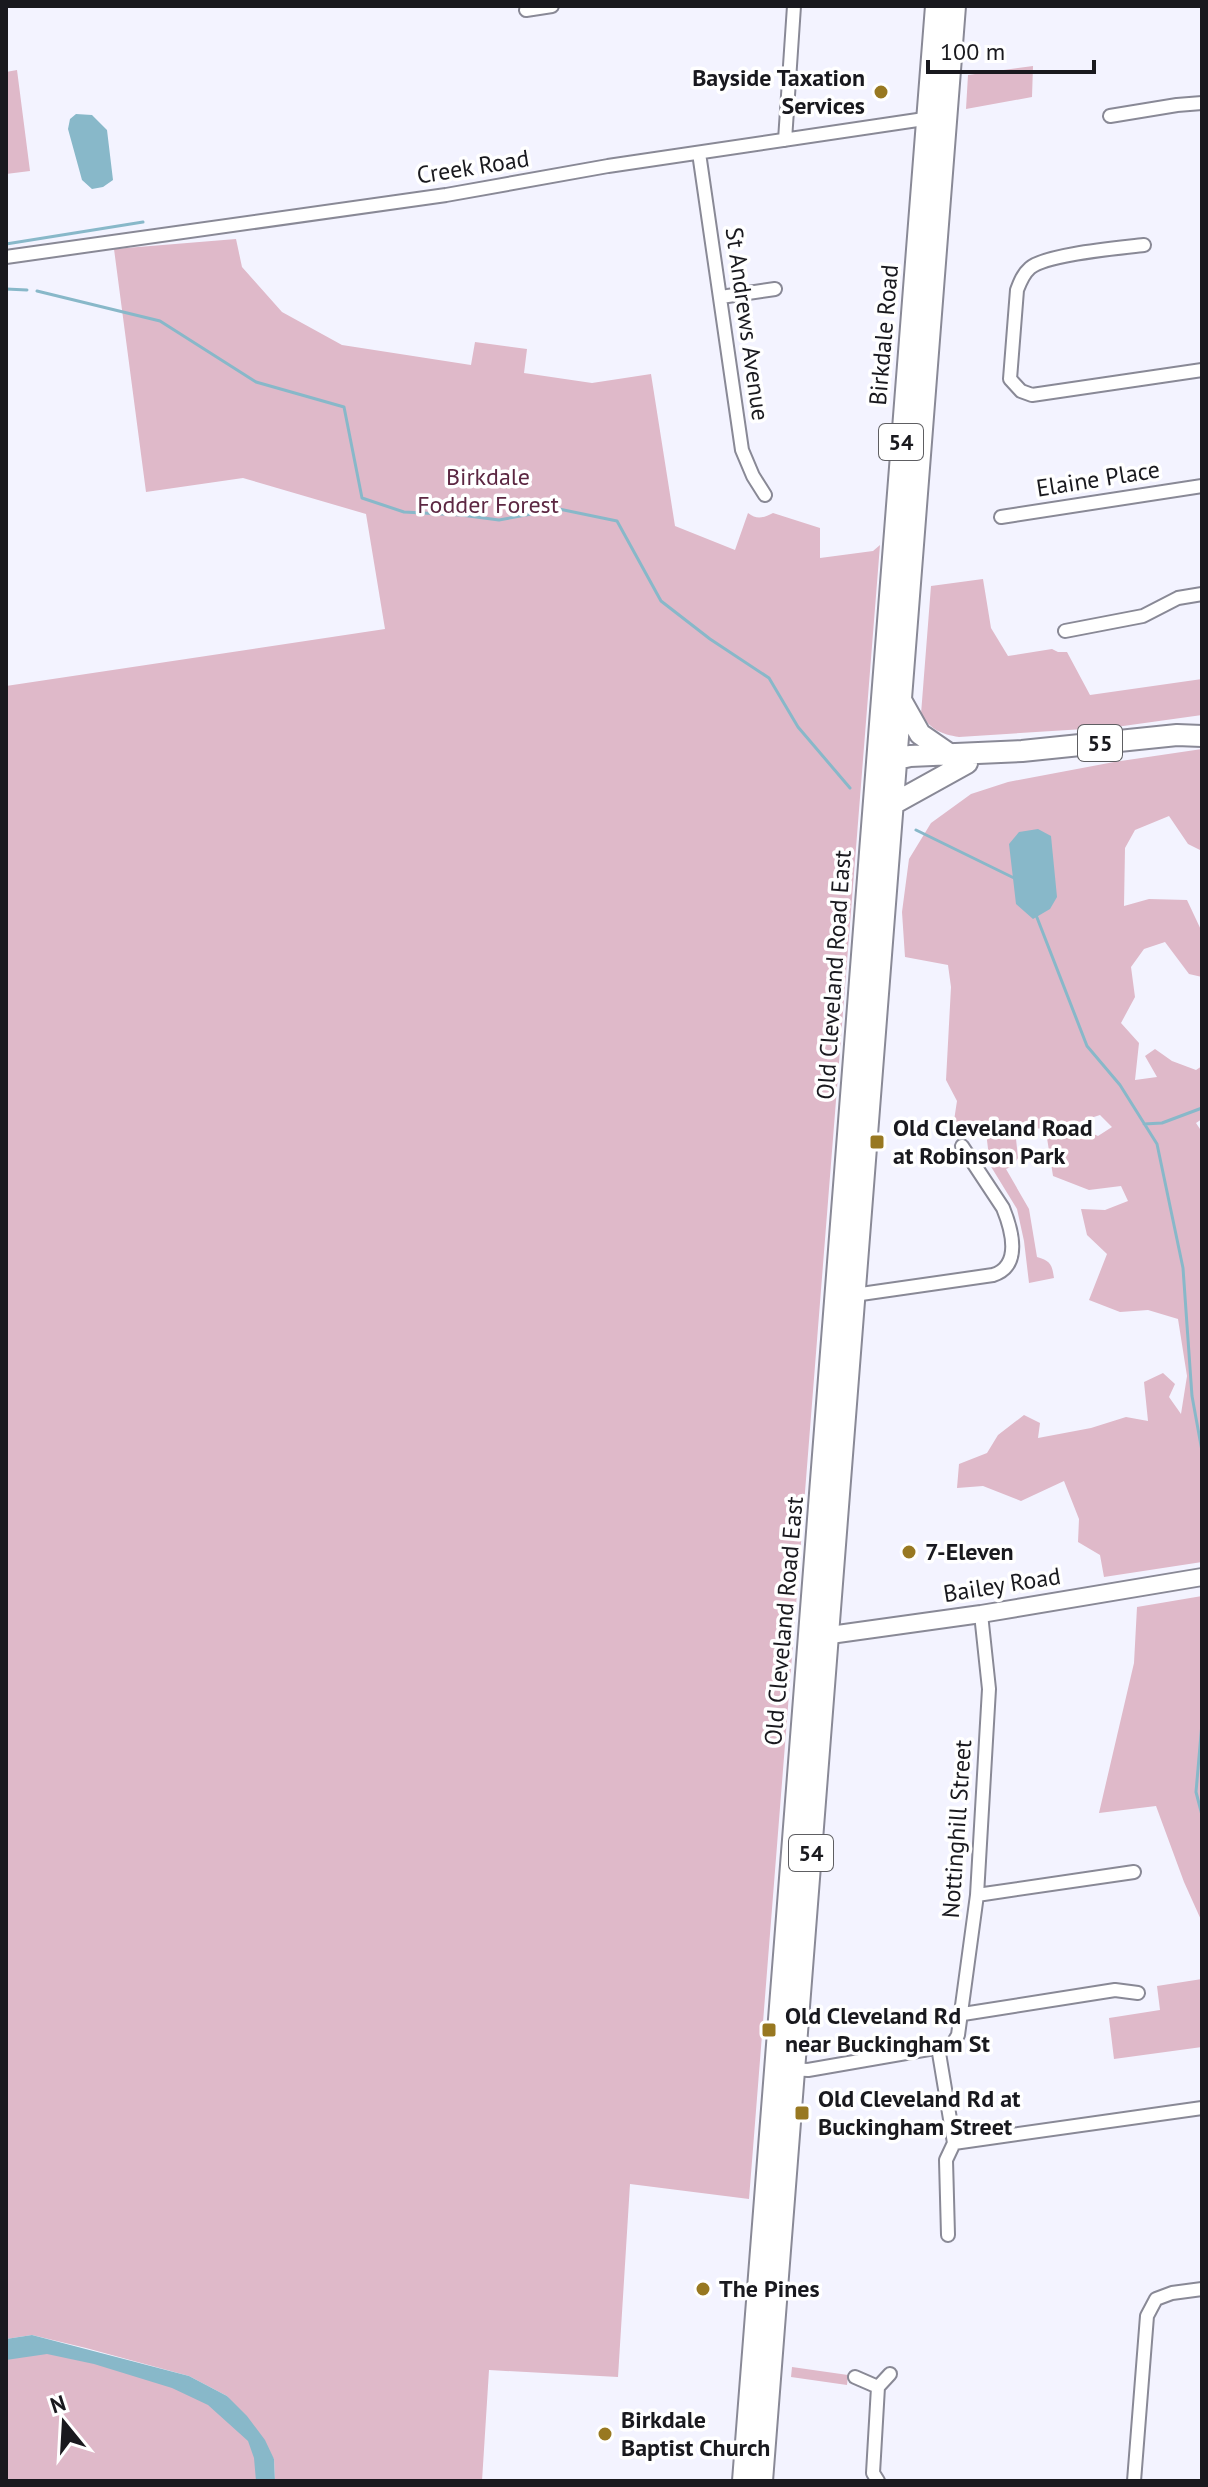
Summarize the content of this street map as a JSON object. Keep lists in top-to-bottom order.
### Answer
{
  "streets": {
    "main road": [
      "Birkdale Road",
      "54",
      "55",
      "Old Cleveland Road East"
    ],
    "street": [
      "Creek Road",
      "St Andrews Avenue",
      "Elaine Place",
      "Bailey Road",
      "Nottinghill Street"
    ]
  },
  "crossings": [
    ["Creek Road", "St Andrews Avenue"],
    ["Creek Road", "Birkdale Road"],
    ["Birkdale Road", "55"],
    ["Birkdale Road", "Old Cleveland Road East"],
    ["55", "Old Cleveland Road East"],
    ["Old Cleveland Road East", "Bailey Road"],
    ["Bailey Road", "Nottinghill Street"]
  ],
  "parks": ["Birkdale Fodder Forest"],
  "places": {
    "other": [
      "Bayside Taxation Services",
      "7-Eleven",
      "The Pines",
      "Birkdale Baptist Church"
    ],
    "transit": ["Old Cleveland Road at Robinson Park", "Old Cleveland Rd near Buckingham St", "Old Cleveland Rd at Buckingham Street"]
  },
  "scale_bar": "100 m",
  "north": "top"
}
